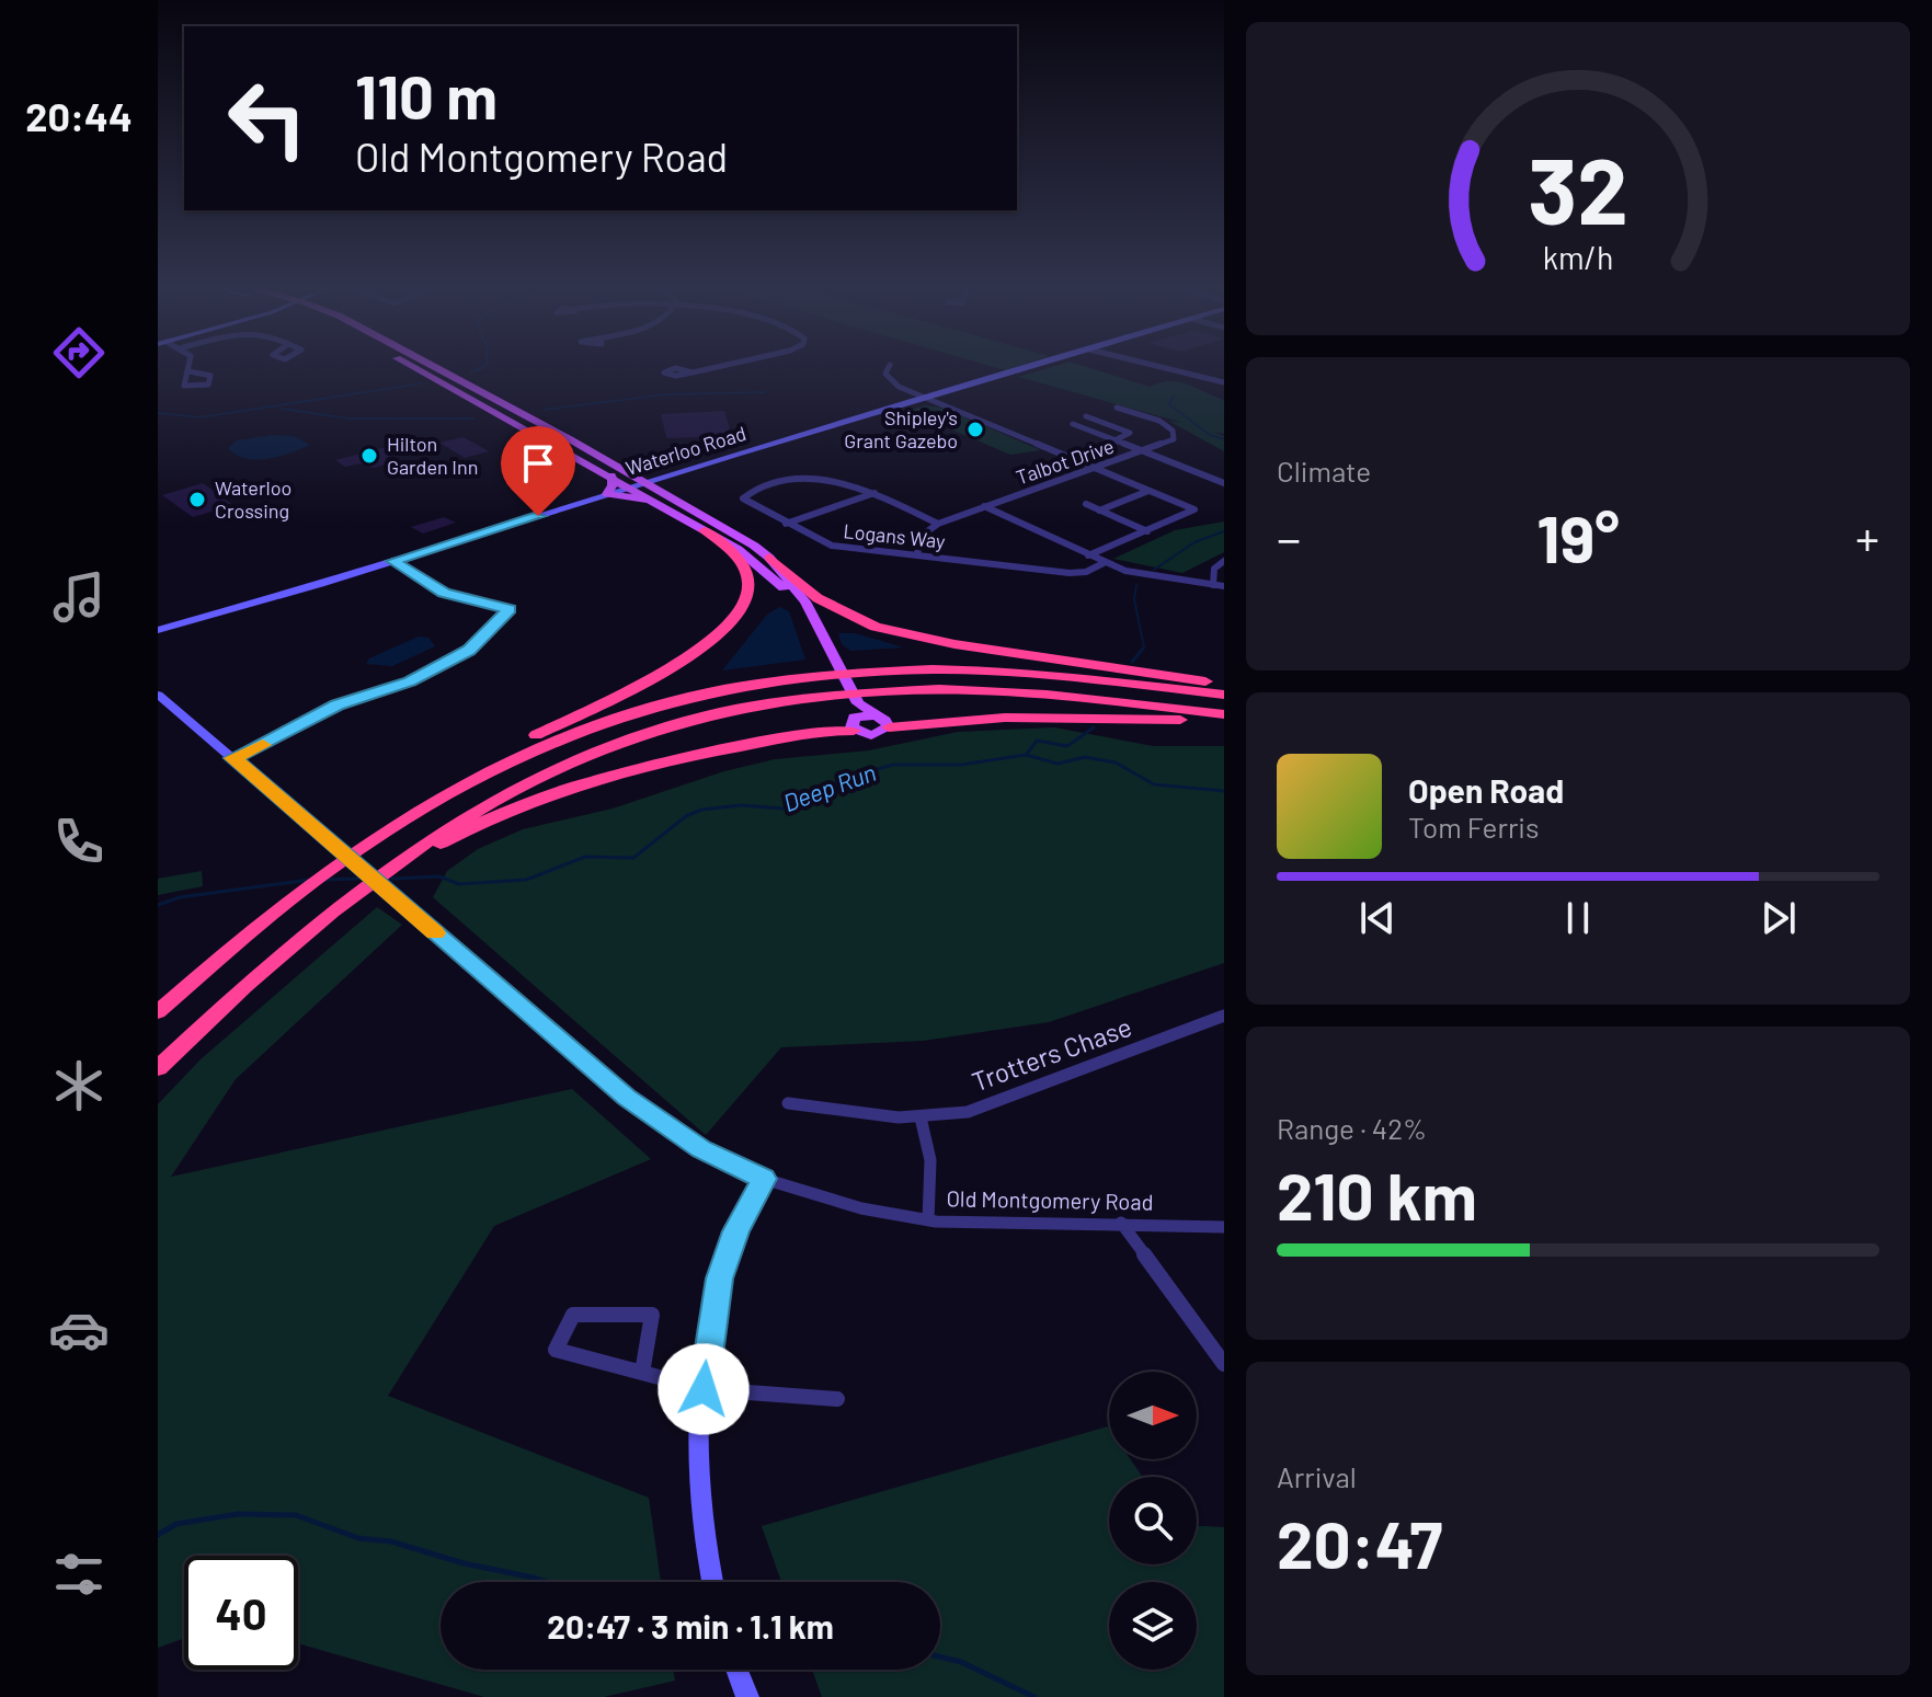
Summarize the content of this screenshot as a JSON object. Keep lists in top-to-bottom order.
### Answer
{
  "streets": {
    "main road": ["Waterloo Road", "Old Montgomery Road"],
    "street": ["Talbot Drive", "Logans Way", "Trotters Chase"]
  },
  "crossings": [
    ["Talbot Drive", "Logans Way"]
  ],
  "water": ["Deep Run"],
  "places": ["Shipley's Grant Gazebo", "Hilton Garden Inn", "Waterloo Crossing"],
  "north": "right",
  "page": {
    "tabs": "20:44",
    "turn": ["110 m", "Old Montgomery Road"],
    "tile": [
      "Climate",
      ["Range · 42%", "210 km"],
      ["Arrival", "20:47"]
    ],
    "heat": ["−", "19°", "+"],
    "song": ["Open Road", "Tom Ferris"],
    "limit": "40",
    "trip": "20:47 · 3 min · 1.1 km",
    "gauge": ["32", "km/h"]
  }
}
